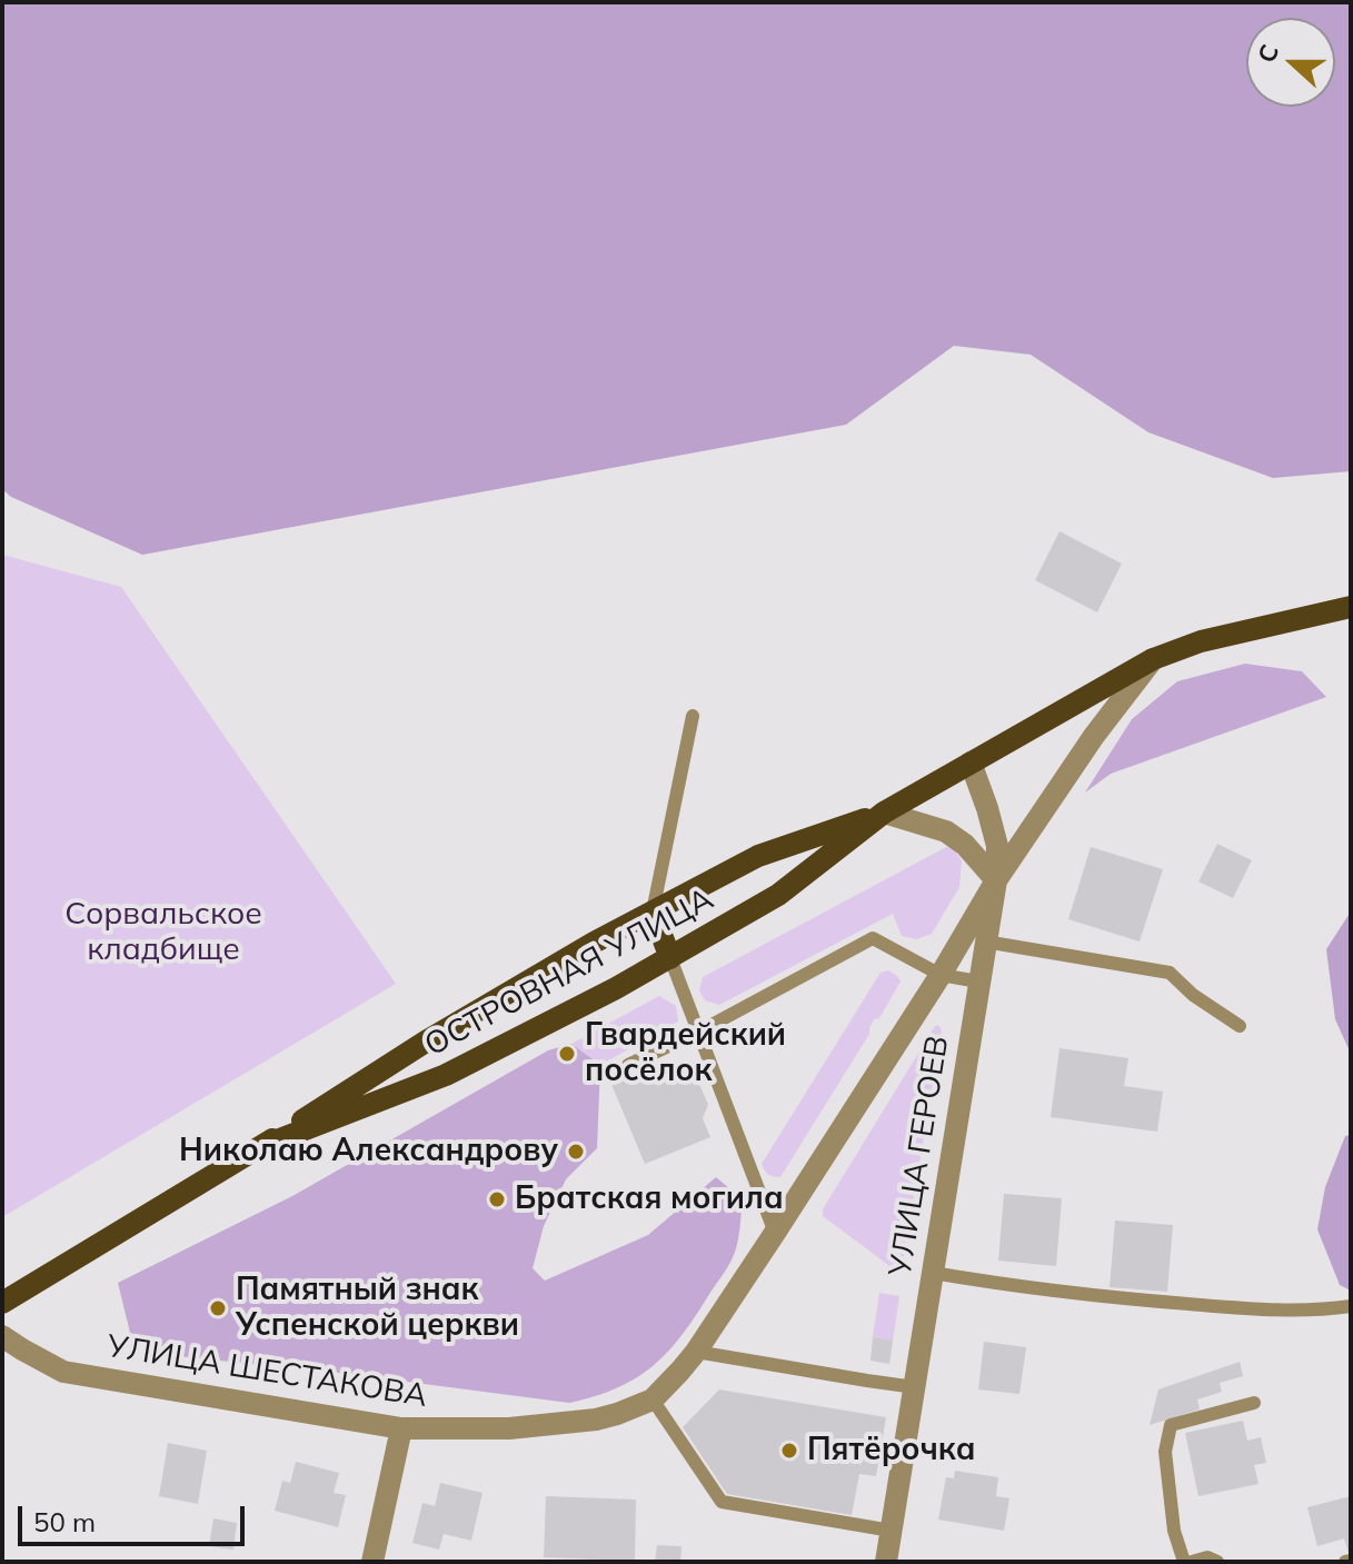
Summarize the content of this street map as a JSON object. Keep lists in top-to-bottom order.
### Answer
{
  "streets": {
    "main road": ["ОСТРОВНАЯ УЛИЦА"],
    "street": ["УЛИЦА ГЕРОЕВ", "УЛИЦА ШЕСТАКОВА"]
  },
  "crossings": [
    ["ОСТРОВНАЯ УЛИЦА", "УЛИЦА ГЕРОЕВ"],
    ["ОСТРОВНАЯ УЛИЦА", "УЛИЦА ШЕСТАКОВА"],
    ["УЛИЦА ГЕРОЕВ", "УЛИЦА ШЕСТАКОВА"]
  ],
  "parks": ["Сорвальское кладбище"],
  "places": [
    "Гвардейский посёлок",
    "Николаю Александрову",
    "Братская могила",
    "Памятный знак Успенской церкви",
    "Пятёрочка"
  ],
  "scale_bar": "50 m",
  "north": "left"
}
